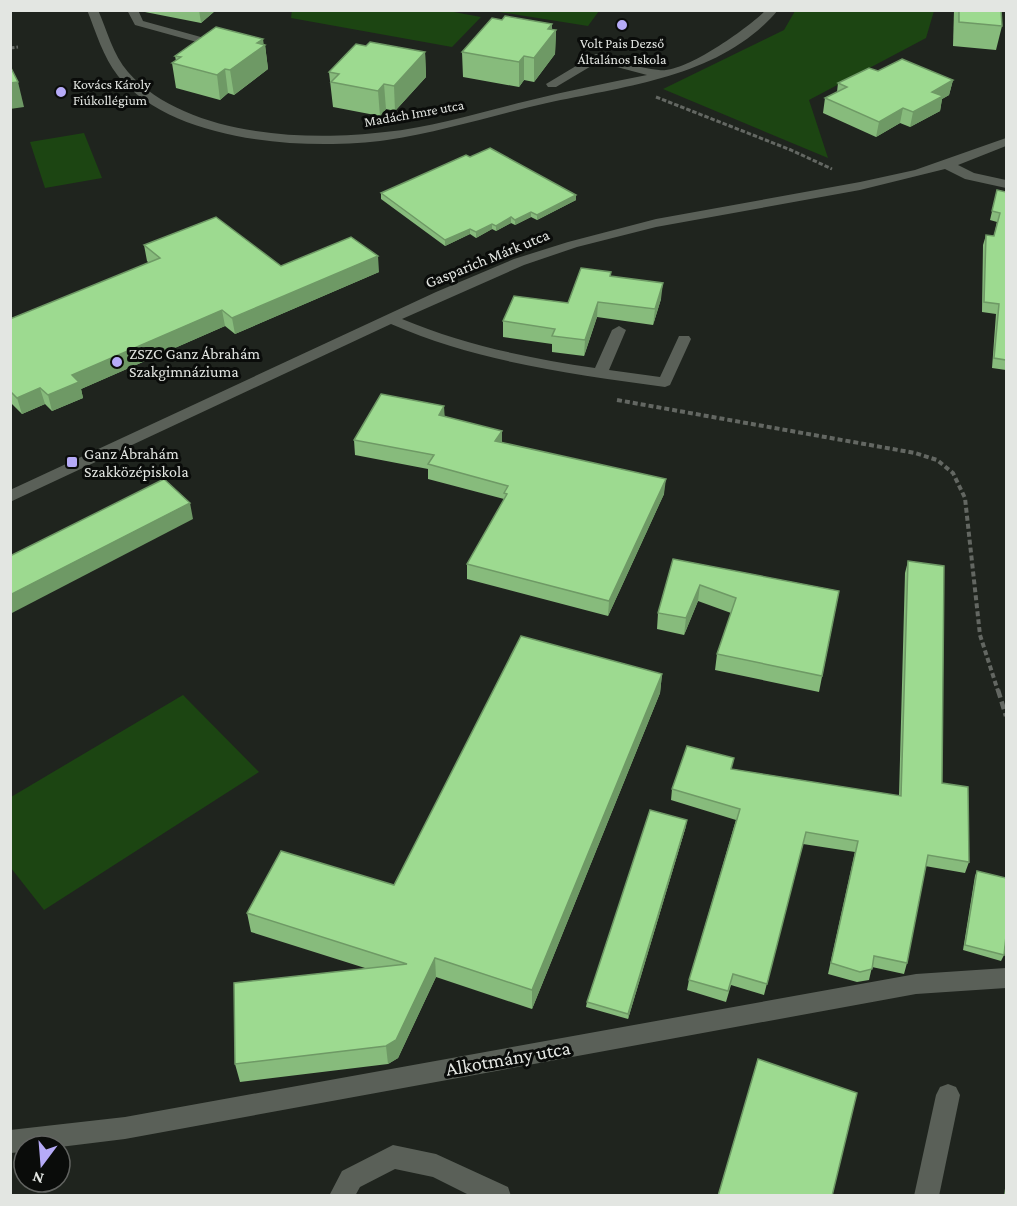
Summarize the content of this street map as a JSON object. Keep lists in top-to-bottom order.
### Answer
{
  "streets": {
    "street": ["Madách Imre utca", "Gasparich Márk utca", "Alkotmány utca"]
  },
  "places": {
    "other": ["Volt Pais Dezső Általános Iskola", "Kovács Károly Fiúkollégium", "ZSZC Ganz Ábrahám Szakgimnáziuma"],
    "transit": ["Ganz Ábrahám Szakközépiskola"]
  },
  "north": "bottom"
}
